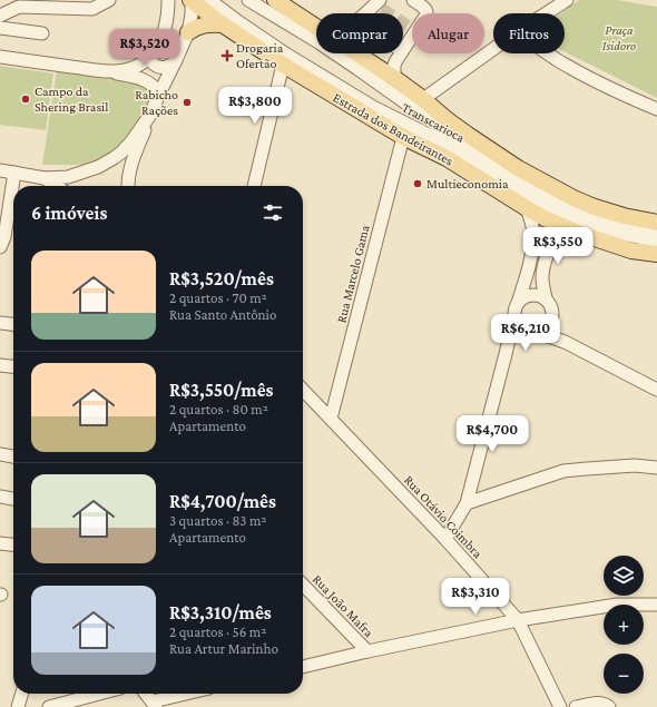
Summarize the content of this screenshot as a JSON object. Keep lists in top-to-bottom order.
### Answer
{
  "streets": {
    "main road": ["Estrada dos Bandeirantes"],
    "street": [
      "Transcarioca",
      "Rua Marcelo Gama",
      "Rua Otávio Coimbra",
      "Rua João Mafra"
    ]
  },
  "crossings": [
    ["Estrada dos Bandeirantes", "Rua Marcelo Gama"],
    ["Rua Marcelo Gama", "Rua Otávio Coimbra"]
  ],
  "parks": ["Praça Isidoro"],
  "places": {
    "health": ["Drogaria Ofertão"],
    "other": ["Campo da Shering Brasil", "Rabicho Rações", "Multieconomia"]
  },
  "page": {
    "chip": ["Comprar", "Alugar", "Filtros"],
    "price": [
      "R$3,520",
      "R$3,800",
      "R$3,550",
      "R$6,210",
      "R$4,700",
      "R$3,310"
    ],
    "heading": "6 imóveis",
    "list": [
      {
        "name": "R$3,520/mês",
        "note": "2 quartos · 70 m² · Rua Santo Antônio"
      },
      {
        "name": "R$3,550/mês",
        "note": "2 quartos · 80 m² · Apartamento"
      },
      {
        "name": "R$4,700/mês",
        "note": "3 quartos · 83 m² · Apartamento"
      },
      {
        "name": "R$3,310/mês",
        "note": "2 quartos · 56 m² · Rua Artur Marinho"
      }
    ],
    "map_buttons": ["+", "−"]
  }
}
